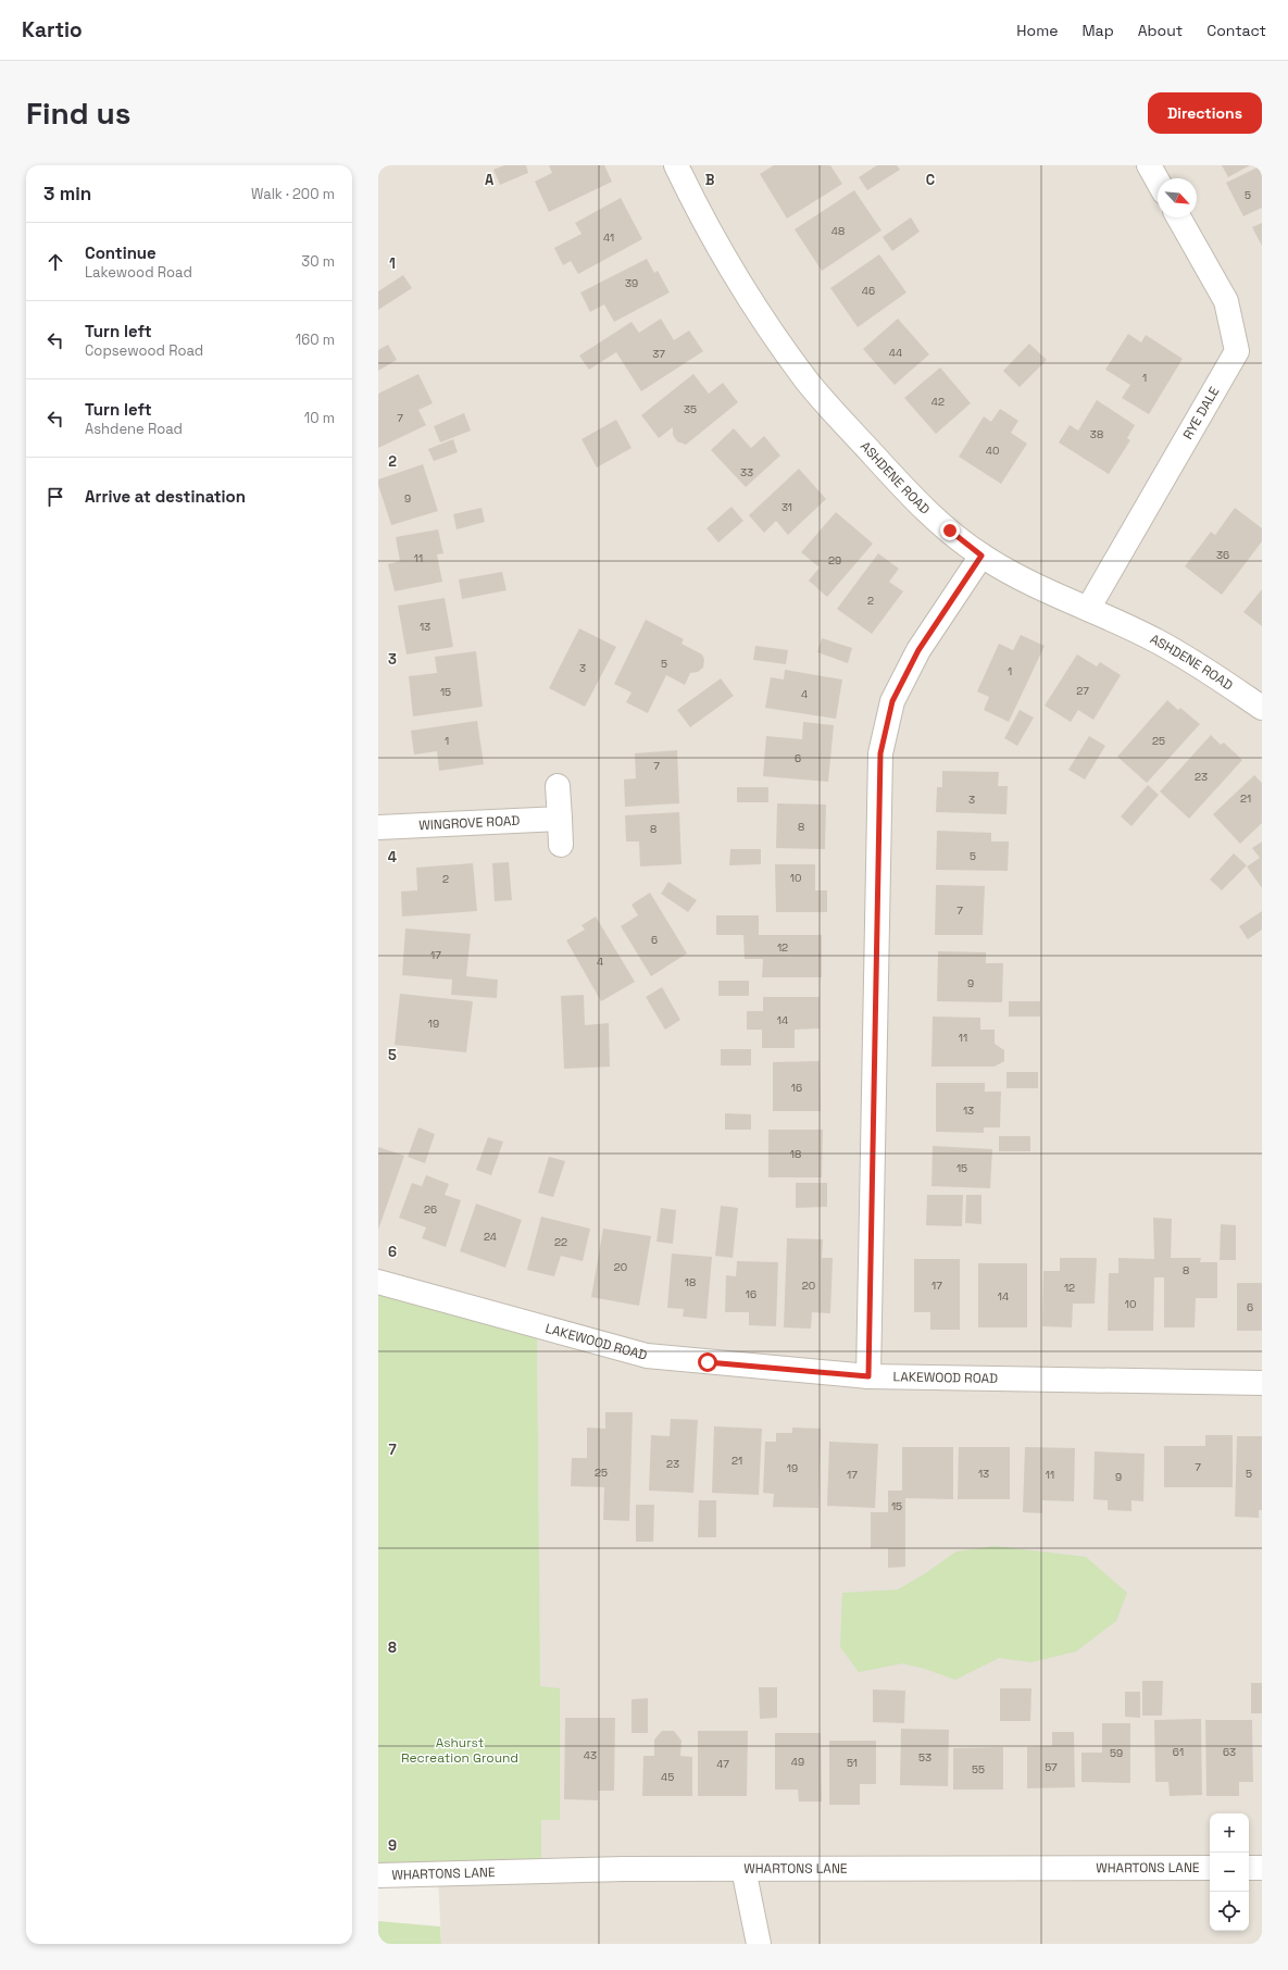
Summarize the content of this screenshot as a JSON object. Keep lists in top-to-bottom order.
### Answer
{
  "streets": {
    "street": [
      "RYE DALE",
      "ASHDENE ROAD",
      "WINGROVE ROAD",
      "LAKEWOOD ROAD",
      "WHARTONS LANE"
    ]
  },
  "crossings": [
    ["RYE DALE", "ASHDENE ROAD"]
  ],
  "parks": ["Ashurst Recreation Ground"],
  "house_numbers": [
    "5",
    "48",
    "41",
    "39",
    "46",
    "44",
    "37",
    "1",
    "42",
    "35",
    "7",
    "38",
    "40",
    "33",
    "9",
    "31",
    "36",
    "11",
    "29",
    "2",
    "13",
    "5",
    "3",
    "1",
    "27",
    "15",
    "4",
    "1",
    "25",
    "6",
    "7",
    "23",
    "21",
    "3",
    "8",
    "8",
    "5",
    "10",
    "2",
    "7",
    "6",
    "12",
    "17",
    "4",
    "9",
    "14",
    "19",
    "11",
    "16",
    "13",
    "18",
    "15",
    "26",
    "24",
    "22",
    "20",
    "8",
    "18",
    "20",
    "17",
    "12",
    "16",
    "14",
    "10",
    "6",
    "21",
    "23",
    "7",
    "19",
    "25",
    "13",
    "5",
    "17",
    "11",
    "9",
    "15",
    "61",
    "63",
    "59",
    "43",
    "53",
    "49",
    "51",
    "47",
    "57",
    "55",
    "45"
  ],
  "north": "bottom right",
  "page": {
    "header": "Kartio",
    "nav": [
      "Home",
      "Map",
      "About",
      "Contact"
    ],
    "buttons": "Directions",
    "title": "Find us",
    "heading": ["3 min", "Walk · 200 m"],
    "list": [
      ["Continue", "Lakewood Road", "30 m"],
      ["Turn left", "Copsewood Road", "160 m"],
      ["Turn left", "Ashdene Road", "10 m"],
      "Arrive at destination"
    ],
    "map_buttons": ["+", "−"]
  },
  "grid": {
    "columns": ["A", "B", "C"],
    "rows": [
      "1",
      "2",
      "3",
      "4",
      "5",
      "6",
      "7",
      "8",
      "9"
    ]
  }
}
